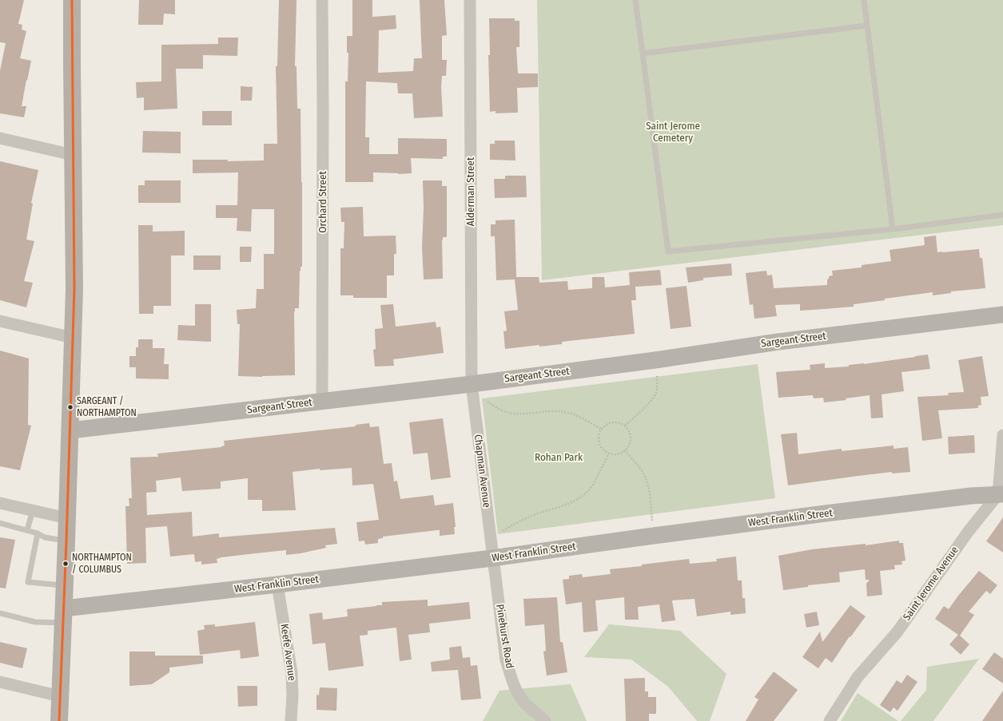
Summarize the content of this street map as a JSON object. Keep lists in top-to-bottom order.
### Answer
{
  "streets": {
    "street": [
      "Alderman Street",
      "Orchard Street",
      "Sargeant Street",
      "Chapman Avenue",
      "West Franklin Street",
      "Saint Jerome Avenue",
      "Pinehurst Road",
      "Keefe Avenue"
    ]
  },
  "crossings": [
    ["Alderman Street", "Sargeant Street"],
    ["Alderman Street", "Chapman Avenue"],
    ["Orchard Street", "Sargeant Street"],
    ["Sargeant Street", "Chapman Avenue"],
    ["Chapman Avenue", "West Franklin Street"],
    ["Chapman Avenue", "Pinehurst Road"],
    ["West Franklin Street", "Saint Jerome Avenue"],
    ["West Franklin Street", "Pinehurst Road"],
    ["West Franklin Street", "Keefe Avenue"]
  ],
  "parks": ["Saint Jerome Cemetery", "Rohan Park"],
  "places": ["SARGEANT / NORTHAMPTON", "NORTHAMPTON / COLUMBUS"]
}
